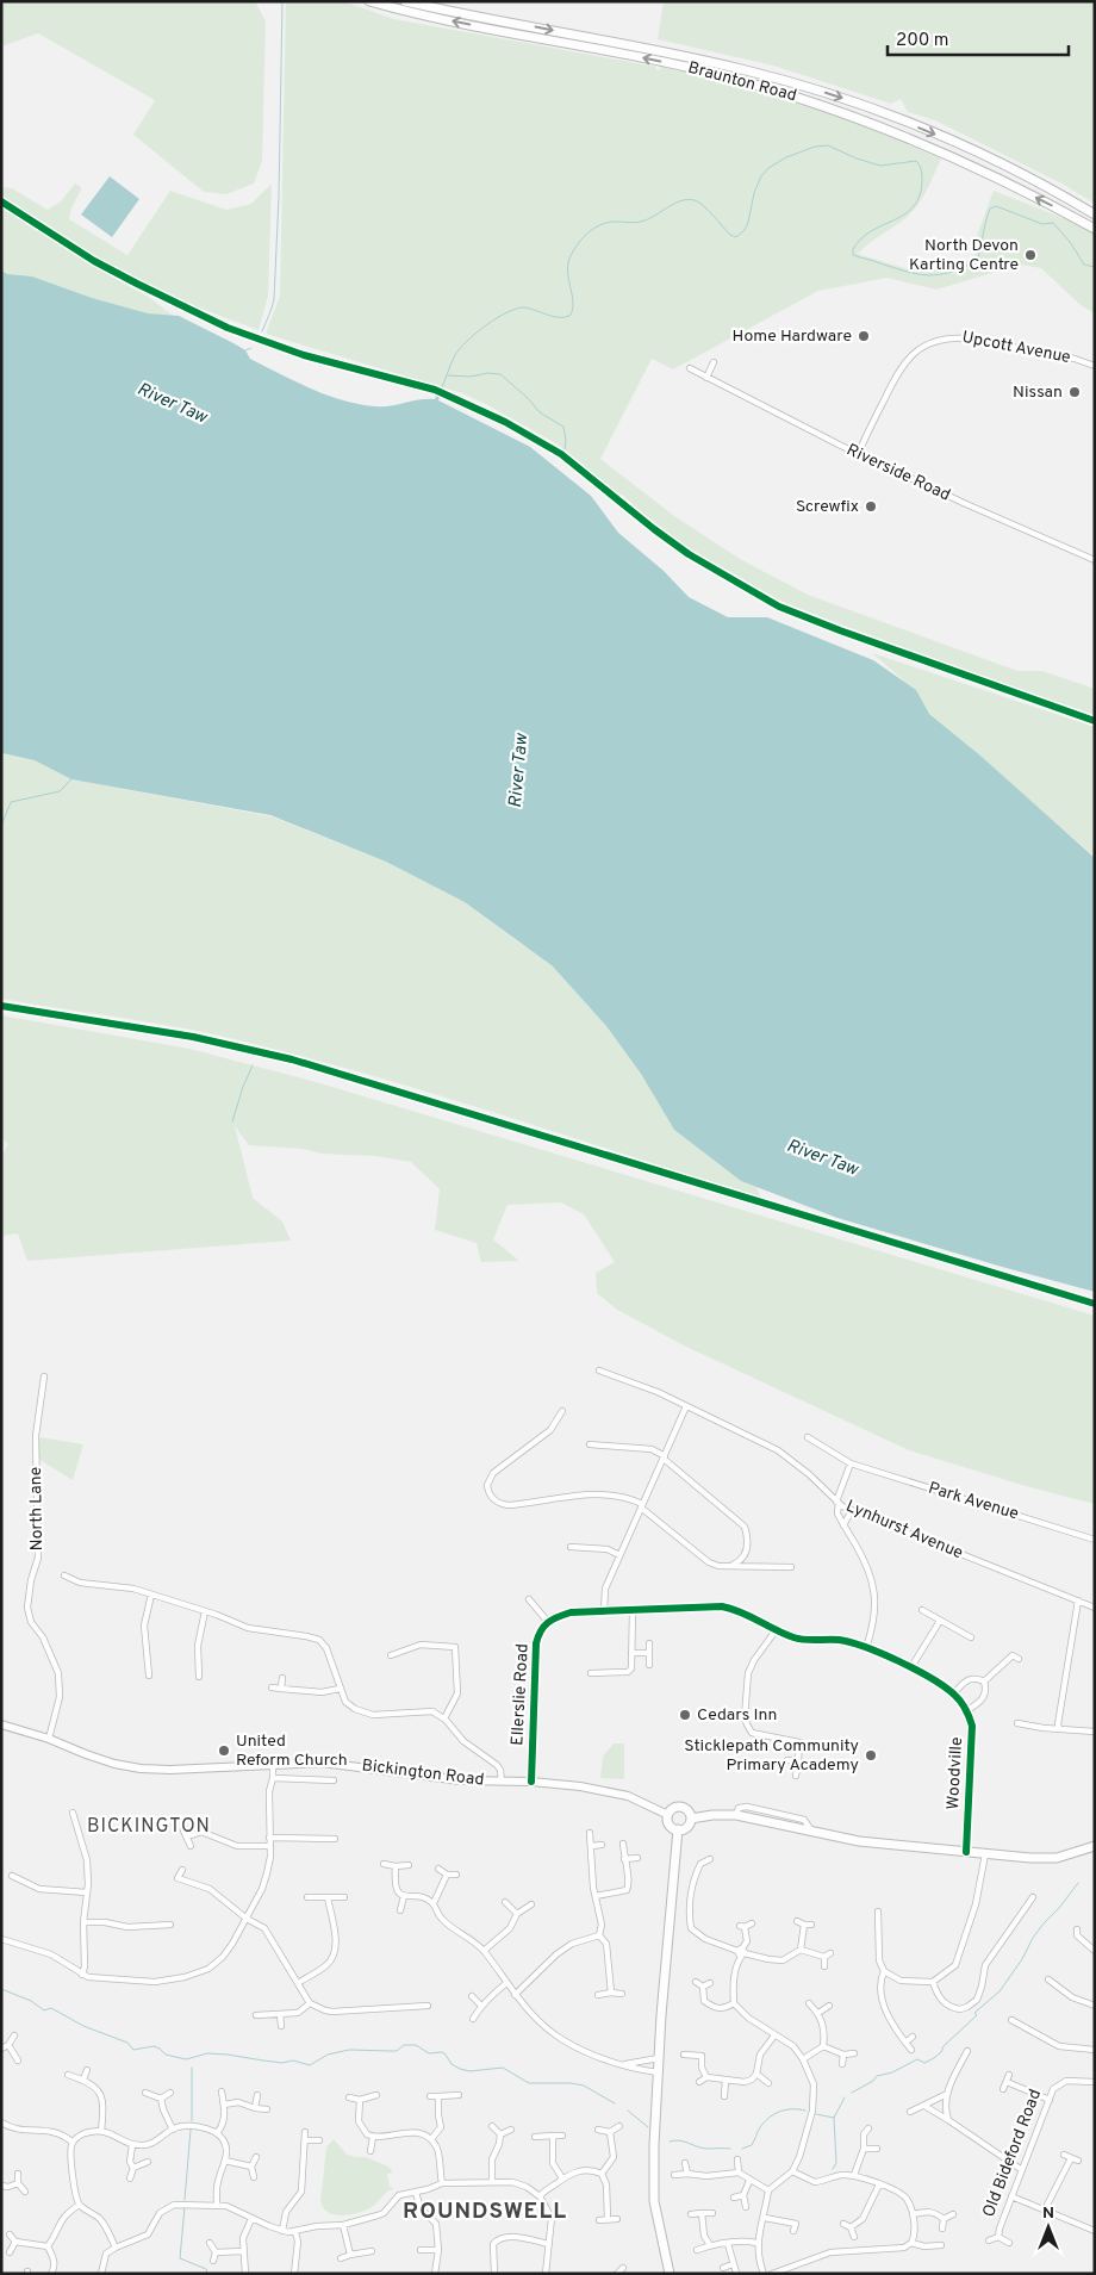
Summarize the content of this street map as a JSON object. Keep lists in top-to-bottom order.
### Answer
{
  "streets": {
    "main road": ["Braunton Road", "Bickington Road"],
    "street": [
      "Upcott Avenue",
      "Riverside Road",
      "Park Avenue",
      "North Lane",
      "Lynhurst Avenue",
      "Ellerslie Road",
      "Woodville",
      "Old Bideford Road"
    ]
  },
  "crossings": [
    ["Upcott Avenue", "Riverside Road"],
    ["North Lane", "Bickington Road"],
    ["Ellerslie Road", "Bickington Road"]
  ],
  "districts": ["BICKINGTON", "ROUNDSWELL"],
  "water": ["River Taw"],
  "places": [
    "North Devon Karting Centre",
    "Home Hardware",
    "Nissan",
    "Screwfix",
    "Cedars Inn",
    "United Reform Church",
    "Sticklepath Community Primary Academy"
  ],
  "scale_bar": "200 m",
  "north": "top"
}
